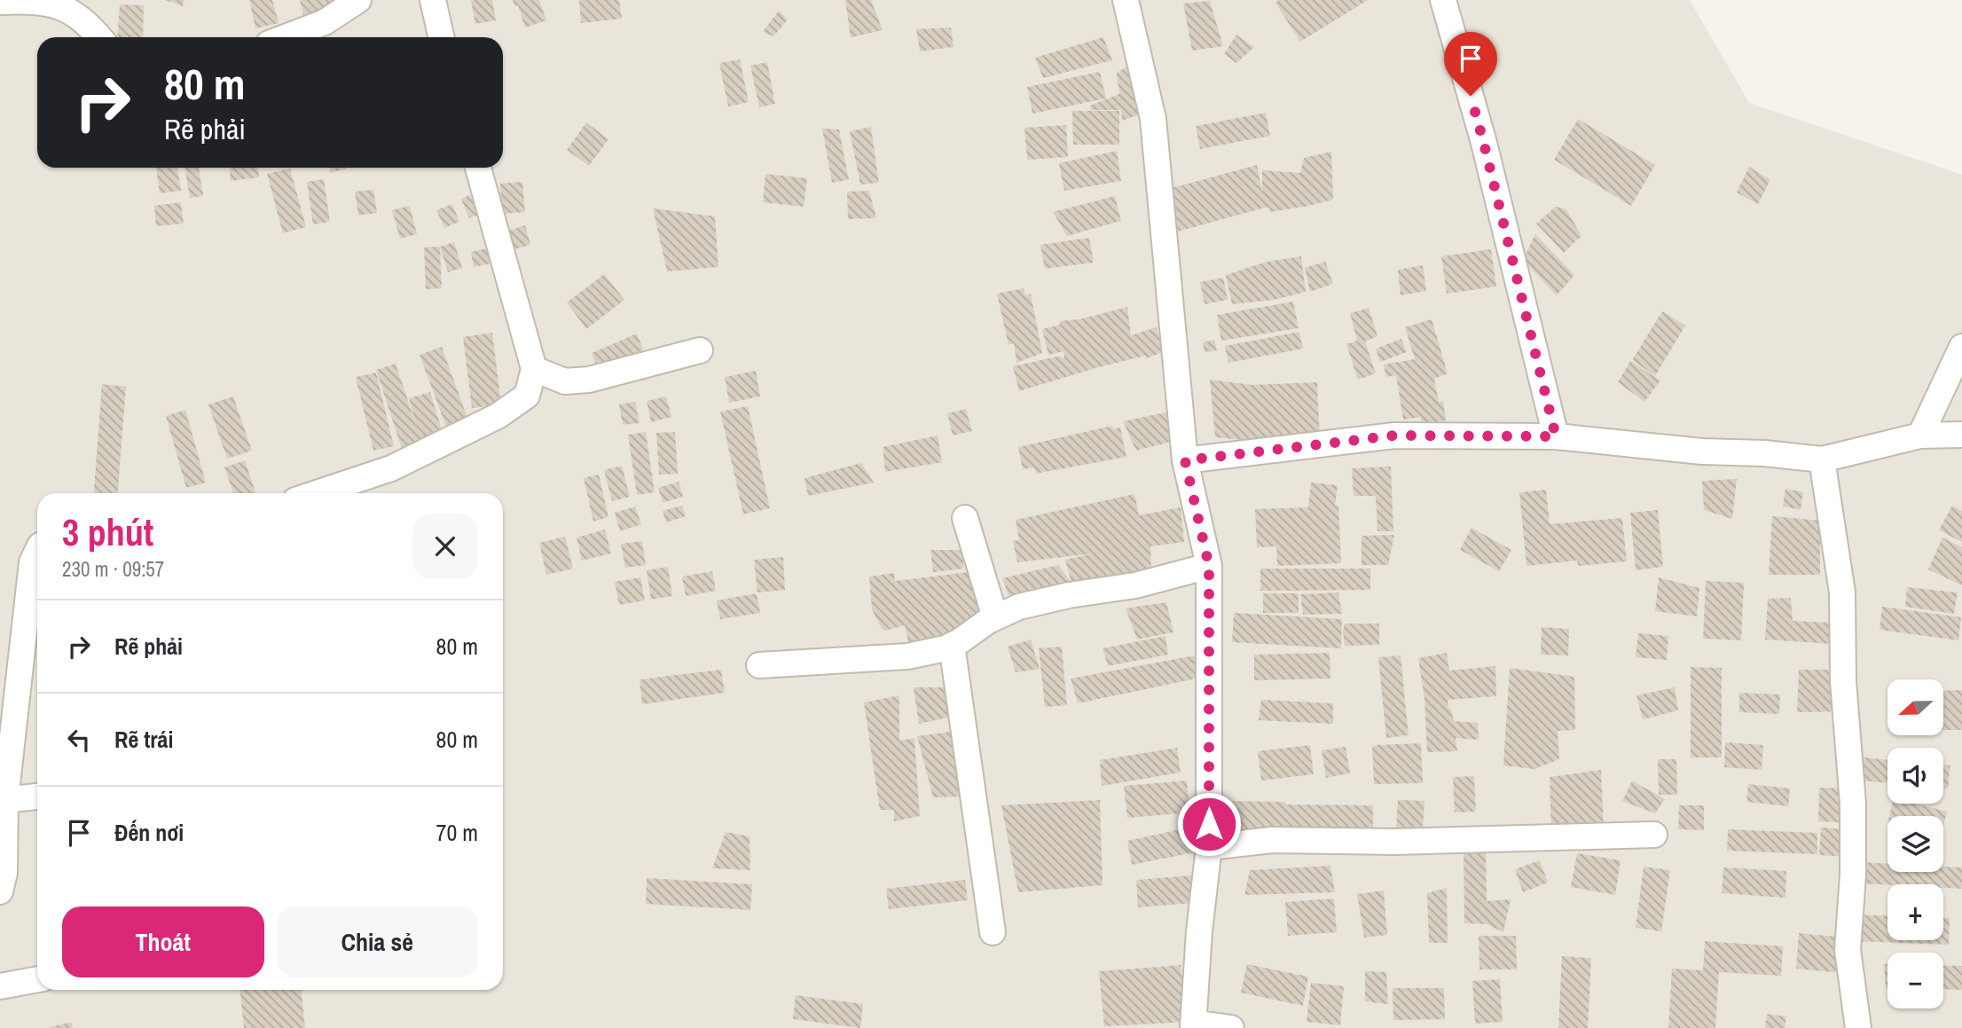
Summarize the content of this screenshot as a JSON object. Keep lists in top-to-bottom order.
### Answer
{
  "north": "left",
  "page": {
    "turn": ["80 m", "Rẽ phải"],
    "heading": ["3 phút", "230 m · 09:57"],
    "list": [
      {
        "name": "Rẽ phải",
        "value": "80 m"
      },
      {
        "name": "Rẽ trái",
        "value": "80 m"
      },
      {
        "name": "Đến nơi",
        "value": "70 m"
      }
    ],
    "map_buttons": ["+", "−"],
    "buttons": ["Thoát", "Chia sẻ"]
  }
}
